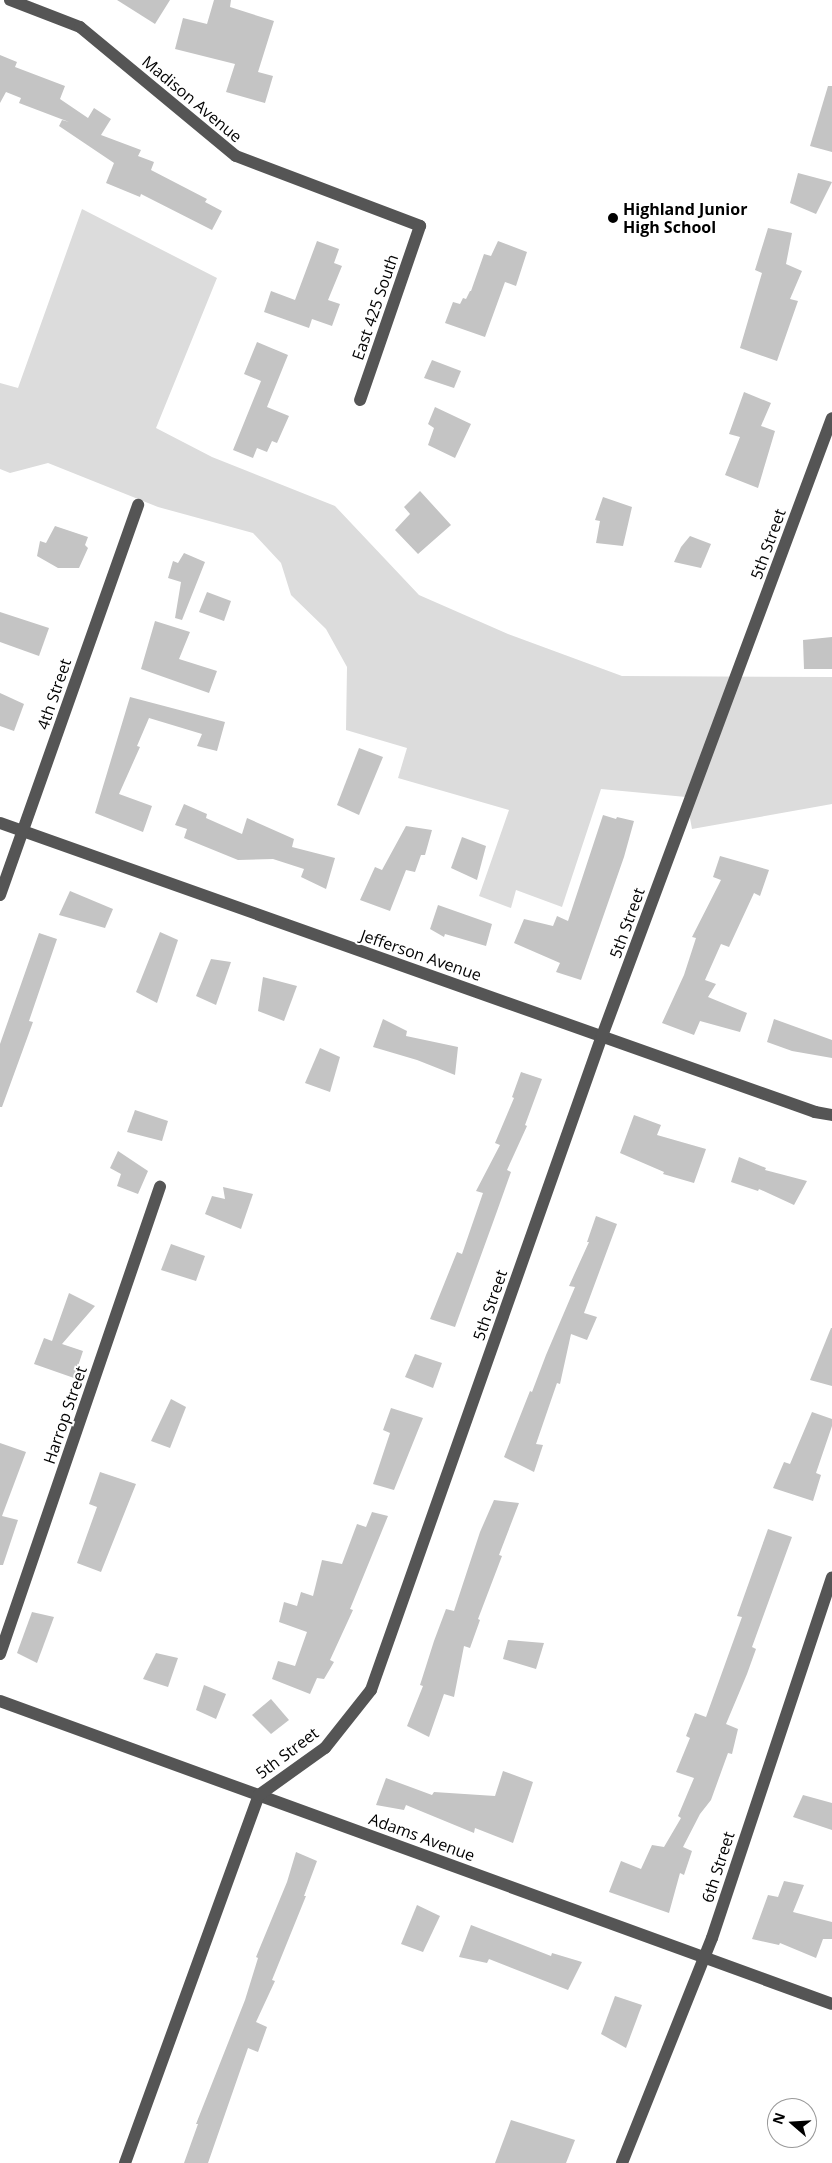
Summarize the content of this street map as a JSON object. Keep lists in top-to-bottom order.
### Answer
{
  "streets": {
    "street": [
      "Madison Avenue",
      "East 425 South",
      "5th Street",
      "4th Street",
      "Jefferson Avenue",
      "Harrop Street",
      "Adams Avenue",
      "6th Street"
    ]
  },
  "crossings": [
    ["Madison Avenue", "East 425 South"],
    ["5th Street", "Jefferson Avenue"],
    ["5th Street", "Adams Avenue"],
    ["4th Street", "Jefferson Avenue"],
    ["Adams Avenue", "6th Street"]
  ],
  "places": ["Highland Junior High School"],
  "north": "left"
}
